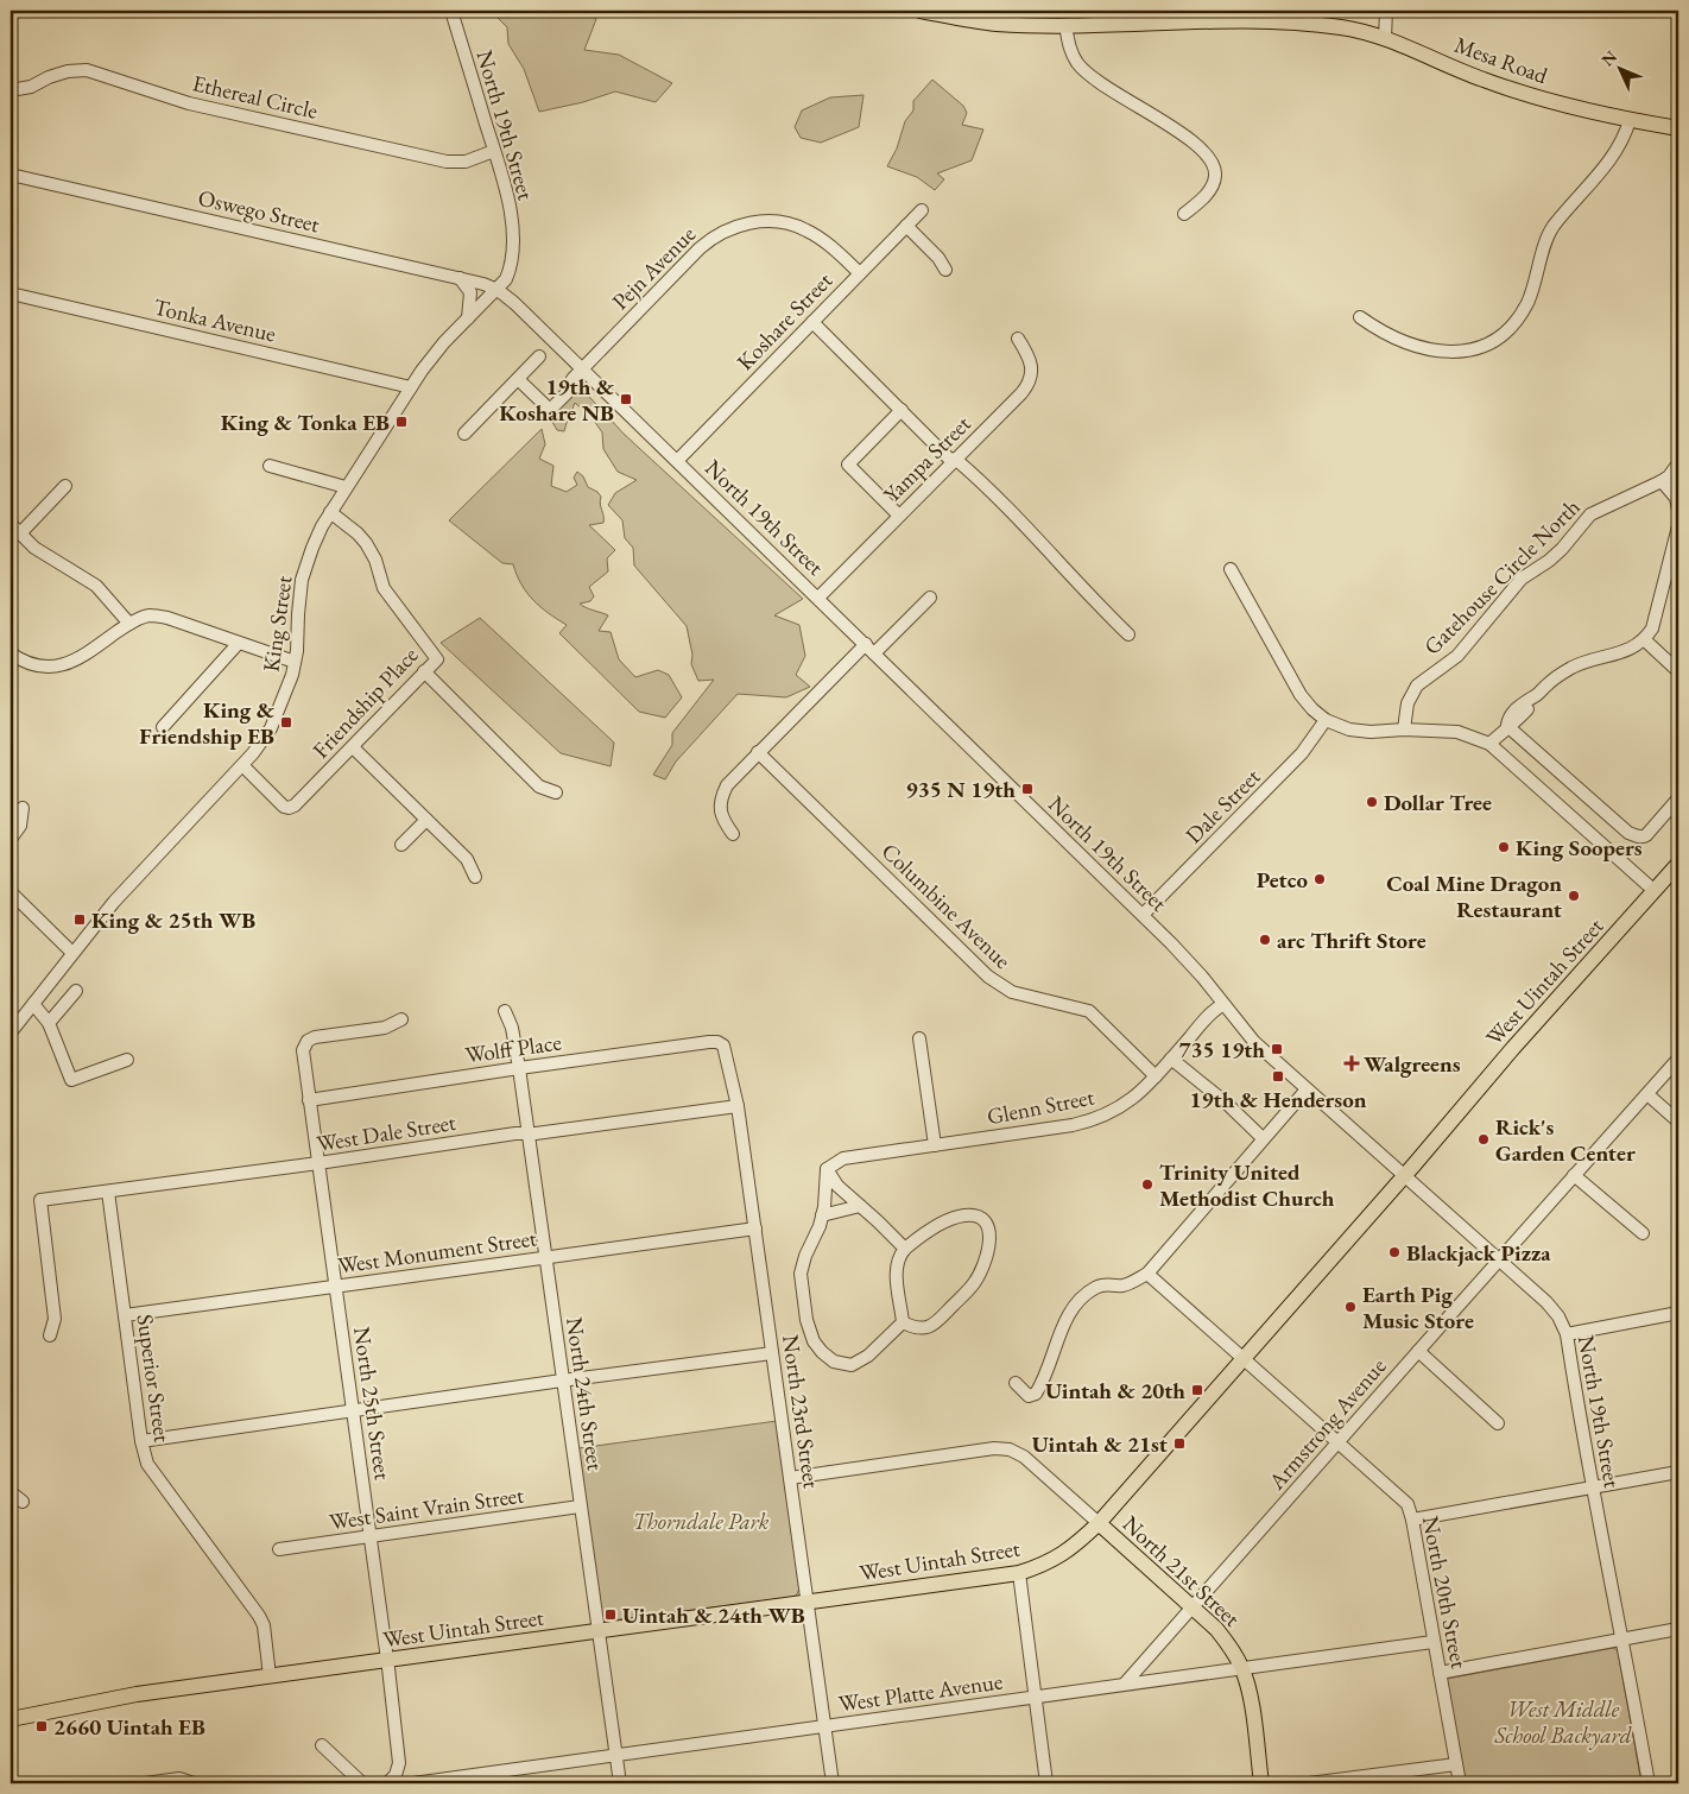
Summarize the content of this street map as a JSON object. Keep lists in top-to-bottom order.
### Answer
{
  "streets": {
    "main road": ["Mesa Road", "West Uintah Street", "North 21st Street"],
    "street": [
      "Ethereal Circle",
      "North 19th Street",
      "Oswego Street",
      "Pejn Avenue",
      "Tonka Avenue",
      "Koshare Street",
      "Yampa Street",
      "Gatehouse Circle North",
      "King Street",
      "Friendship Place",
      "Dale Street",
      "Columbine Avenue",
      "Wolff Place",
      "Glenn Street",
      "West Dale Street",
      "West Monument Street",
      "Superior Street",
      "North 24th Street",
      "North 25th Street",
      "North 23rd Street",
      "Armstrong Avenue",
      "West Saint Vrain Street",
      "North 20th Street",
      "West Platte Avenue"
    ]
  },
  "crossings": [
    ["Ethereal Circle", "North 19th Street"],
    ["North 19th Street", "Oswego Street"],
    ["North 19th Street", "Pejn Avenue"],
    ["North 19th Street", "Koshare Street"],
    ["North 19th Street", "Yampa Street"],
    ["North 19th Street", "King Street"],
    ["North 19th Street", "Dale Street"],
    ["North 19th Street", "West Uintah Street"],
    ["North 19th Street", "Glenn Street"],
    ["North 19th Street", "Armstrong Avenue"],
    ["Oswego Street", "King Street"],
    ["Pejn Avenue", "Koshare Street"],
    ["Tonka Avenue", "King Street"],
    ["King Street", "Friendship Place"],
    ["Columbine Avenue", "Glenn Street"],
    ["West Uintah Street", "Superior Street"],
    ["West Uintah Street", "North 24th Street"],
    ["West Uintah Street", "North 25th Street"],
    ["West Uintah Street", "North 23rd Street"],
    ["West Uintah Street", "North 21st Street"],
    ["West Uintah Street", "North 20th Street"],
    ["Wolff Place", "North 24th Street"],
    ["Wolff Place", "North 25th Street"],
    ["Wolff Place", "North 23rd Street"],
    ["West Dale Street", "Superior Street"],
    ["West Dale Street", "North 24th Street"],
    ["West Dale Street", "North 25th Street"],
    ["West Dale Street", "North 23rd Street"],
    ["West Monument Street", "Superior Street"],
    ["West Monument Street", "North 24th Street"],
    ["West Monument Street", "North 25th Street"],
    ["West Monument Street", "North 23rd Street"],
    ["North 24th Street", "West Saint Vrain Street"],
    ["North 24th Street", "West Platte Avenue"],
    ["North 25th Street", "West Saint Vrain Street"],
    ["North 23rd Street", "North 21st Street"],
    ["North 23rd Street", "West Platte Avenue"],
    ["Armstrong Avenue", "North 21st Street"],
    ["Armstrong Avenue", "North 20th Street"],
    ["Armstrong Avenue", "West Platte Avenue"],
    ["North 21st Street", "West Platte Avenue"],
    ["North 20th Street", "West Platte Avenue"]
  ],
  "parks": ["Thorndale Park", "West Middle School Backyard"],
  "places": {
    "transit": [
      "19th & Koshare NB",
      "King & Tonka EB",
      "King & Friendship EB",
      "935 N 19th",
      "King & 25th WB",
      "735 19th",
      "19th & Henderson",
      "Uintah & 20th",
      "Uintah & 21st",
      "Uintah & 24th WB",
      "2660 Uintah EB"
    ],
    "other": [
      "Dollar Tree",
      "King Soopers",
      "Petco",
      "Coal Mine Dragon Restaurant",
      "arc Thrift Store",
      "Rick's Garden Center",
      "Trinity United Methodist Church",
      "Blackjack Pizza",
      "Earth Pig Music Store"
    ],
    "health": ["Walgreens"]
  },
  "north": "top left"
}
